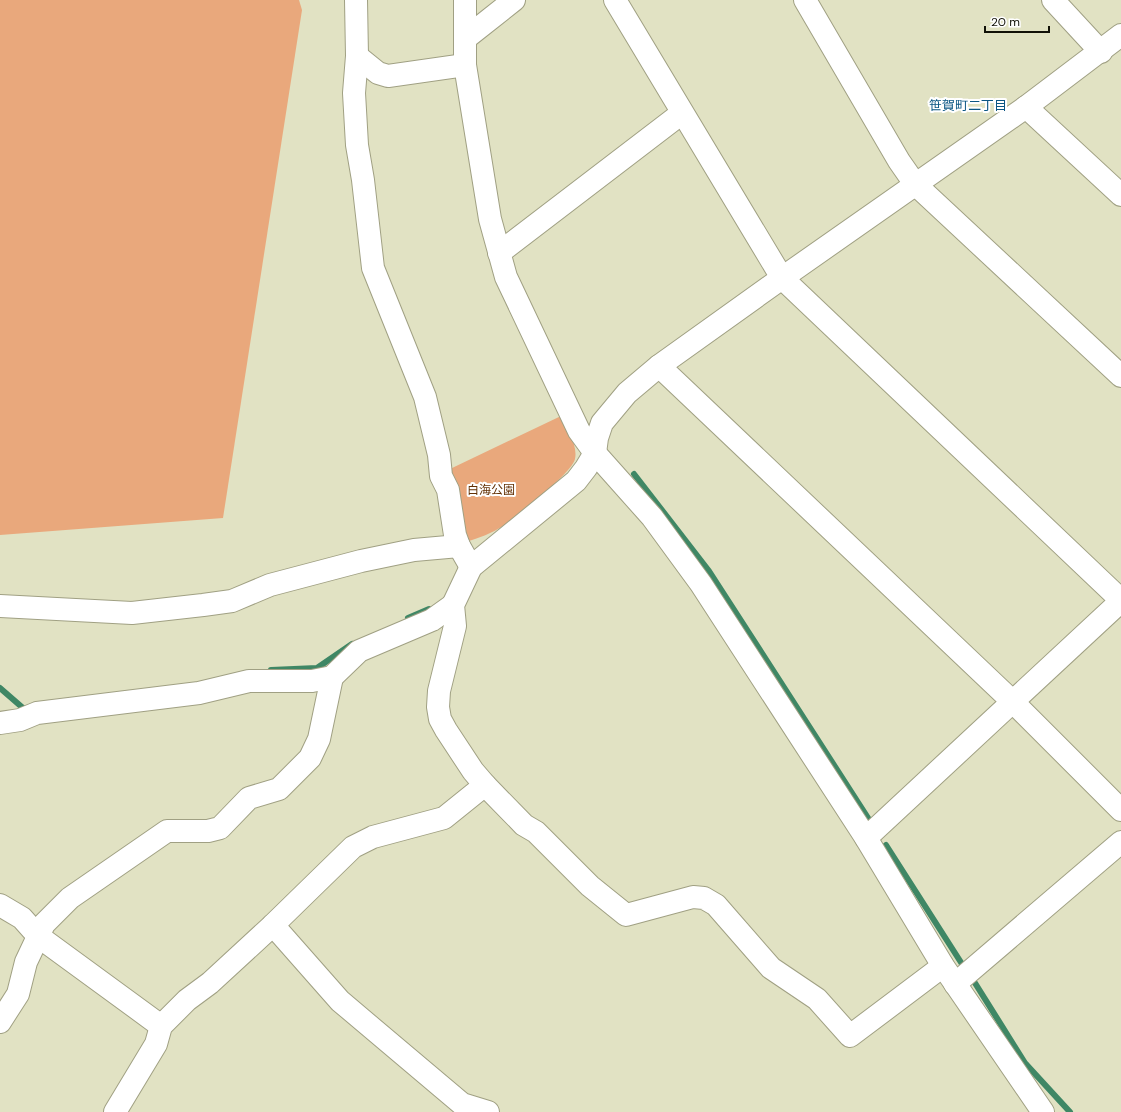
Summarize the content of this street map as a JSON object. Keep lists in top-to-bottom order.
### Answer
{
  "districts": ["笹賀町二丁目"],
  "parks": ["白海公園"],
  "scale_bar": "20 m"
}
